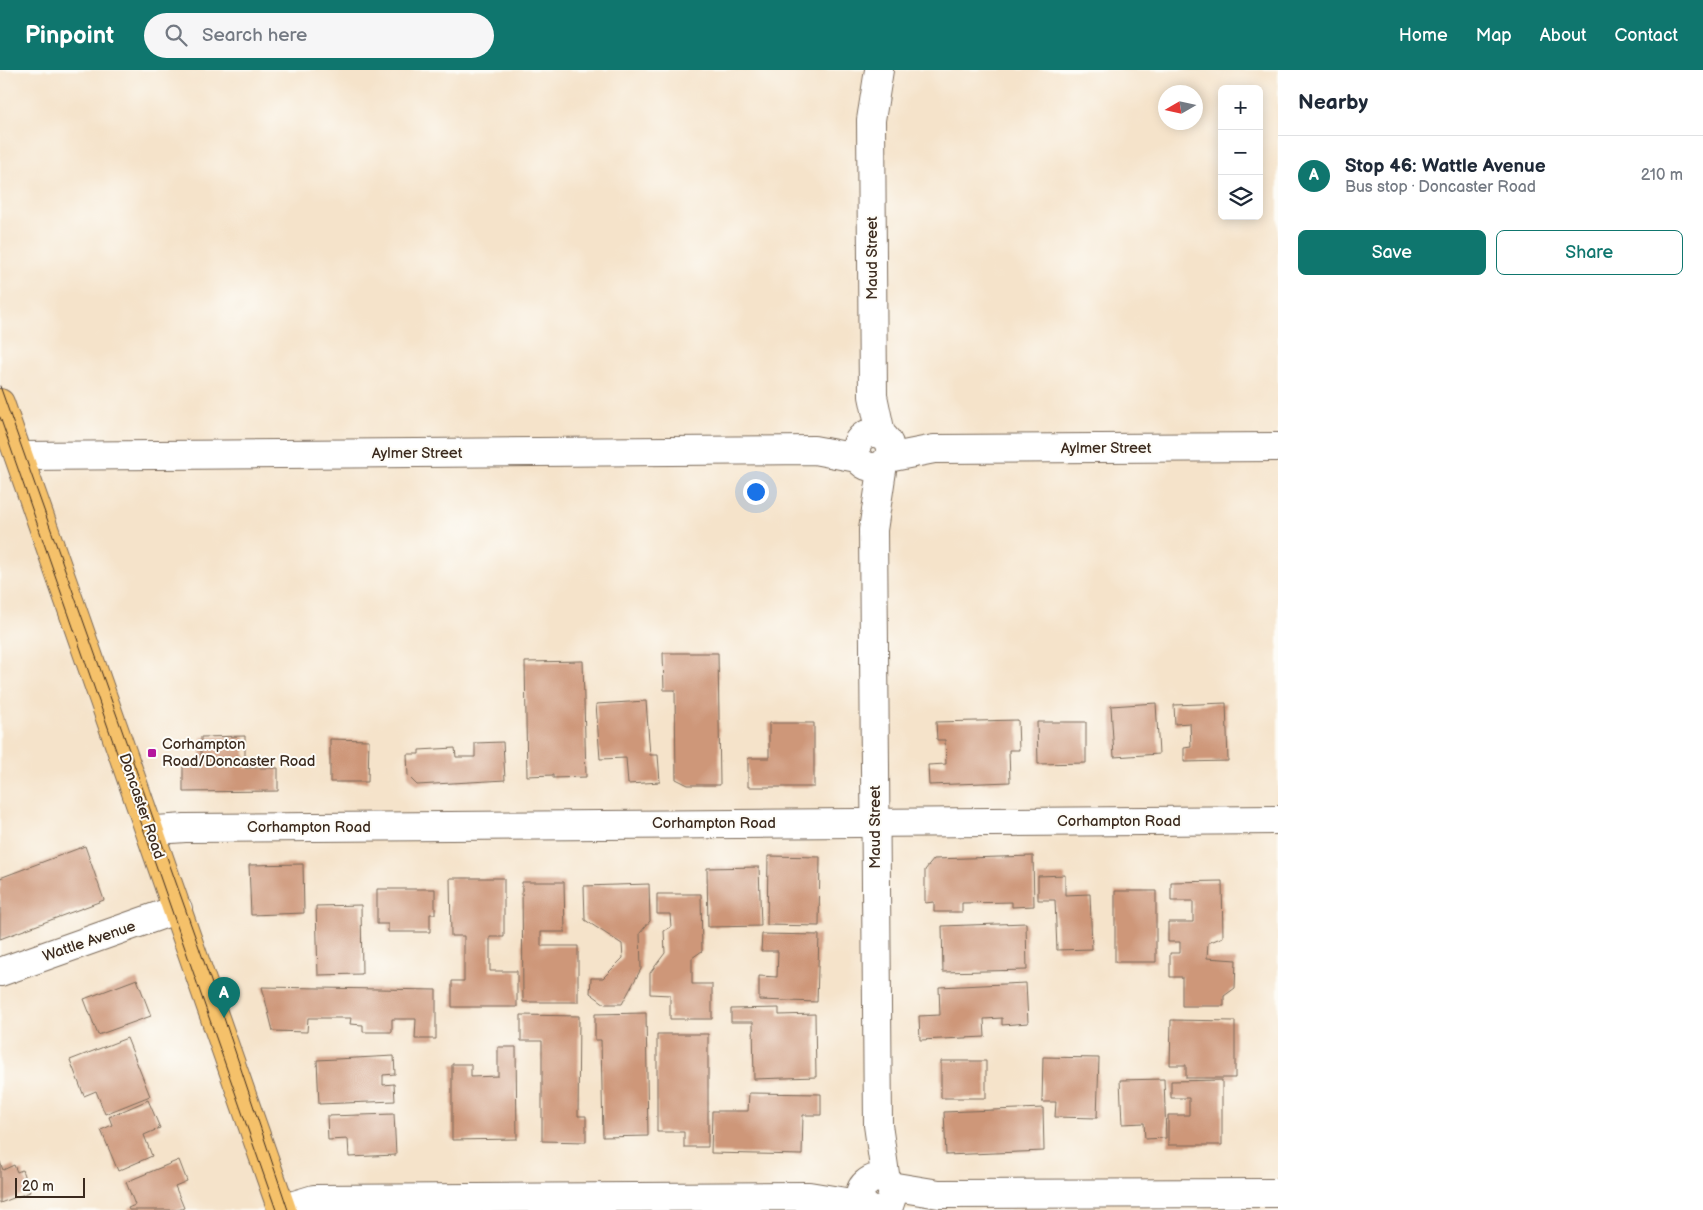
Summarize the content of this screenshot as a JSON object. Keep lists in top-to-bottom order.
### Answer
{
  "streets": {
    "main road": ["Doncaster Road"],
    "street": [
      "Maud Street",
      "Aylmer Street",
      "Corhampton Road",
      "Wattle Avenue"
    ]
  },
  "crossings": [
    ["Maud Street", "Aylmer Street"],
    ["Maud Street", "Corhampton Road"],
    ["Aylmer Street", "Doncaster Road"],
    ["Doncaster Road", "Corhampton Road"],
    ["Doncaster Road", "Wattle Avenue"]
  ],
  "places": {
    "transit": ["Corhampton Road/Doncaster Road"]
  },
  "scale_bar": "20 m",
  "north": "left",
  "page": {
    "header": "Pinpoint",
    "search": "Search here",
    "nav": [
      "Home",
      "Map",
      "About",
      "Contact"
    ],
    "heading": "Nearby",
    "map_buttons": ["+", "−"],
    "list": [
      {
        "mark": "A",
        "name": "Stop 46: Wattle Avenue",
        "note": "Bus stop · Doncaster Road",
        "value": "210 m"
      }
    ],
    "buttons": ["Save", "Share"],
    "pins": "A",
    "scale": "20 m"
  }
}
